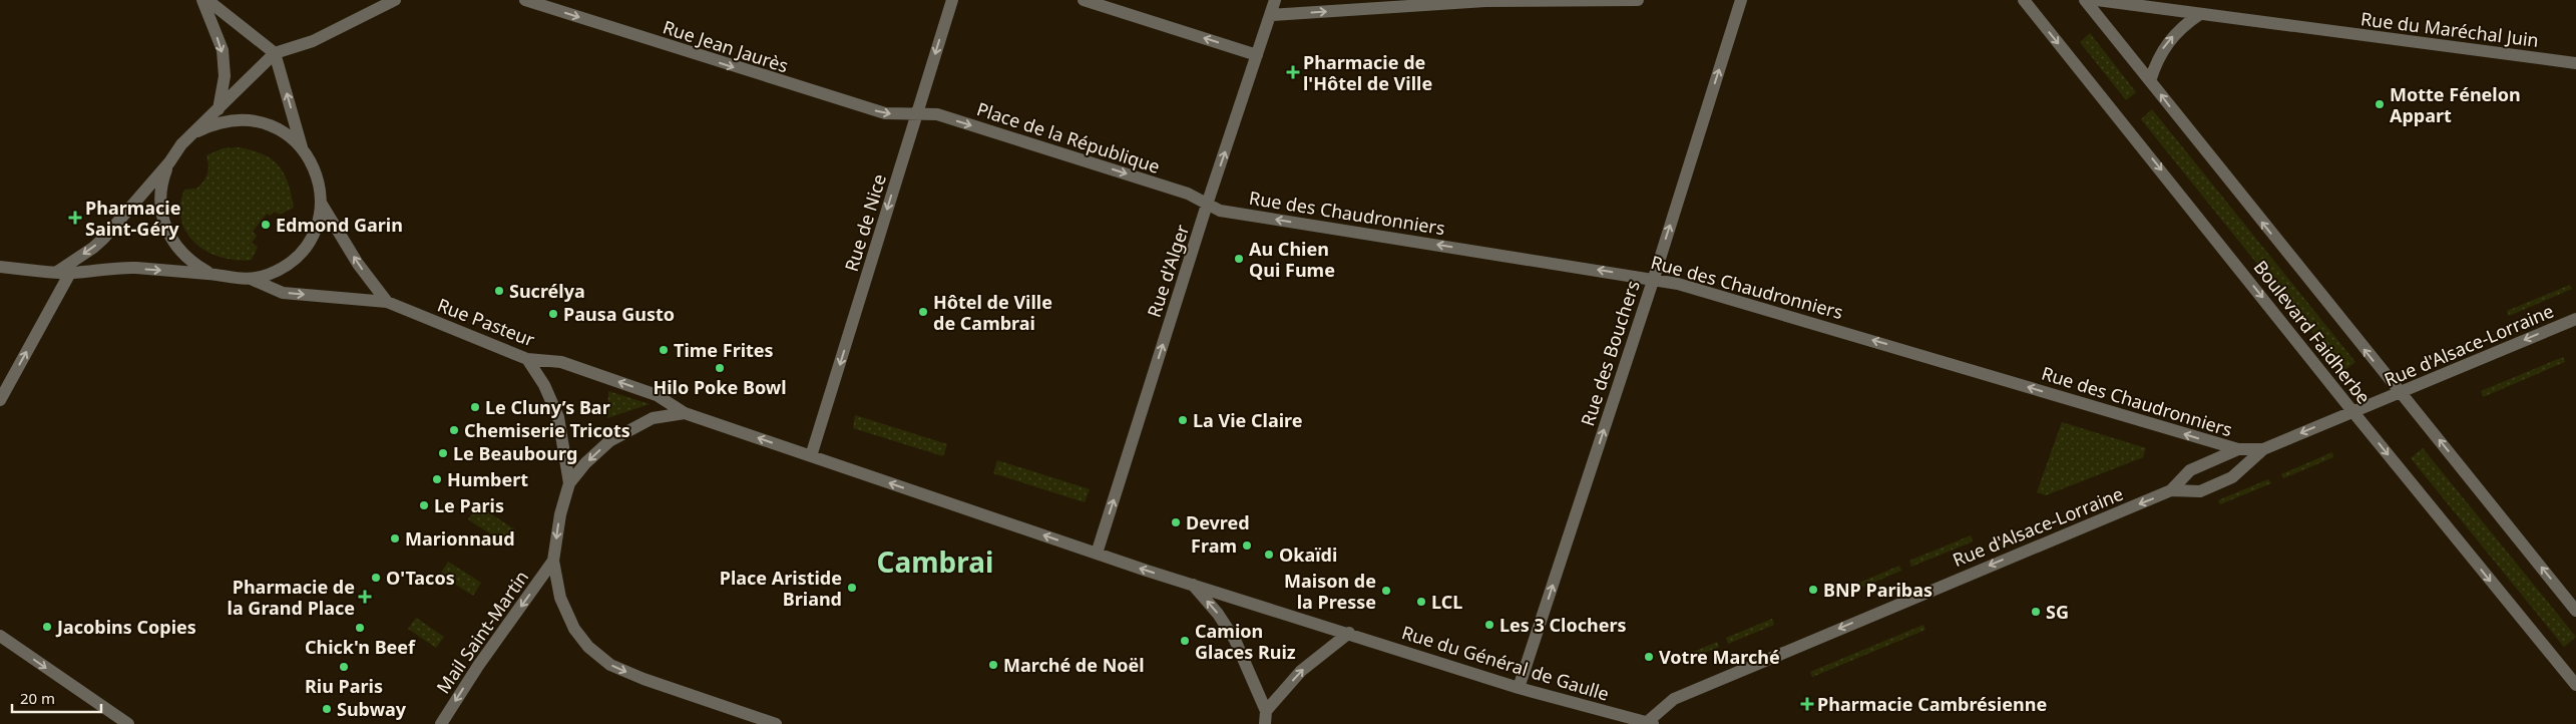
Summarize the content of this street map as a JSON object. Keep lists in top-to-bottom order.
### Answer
{
  "streets": {
    "street": [
      "Rue du Maréchal Juin",
      "Rue Jean Jaurès",
      "Place de la République",
      "Rue des Chaudronniers",
      "Rue de Nice",
      "Rue d'Alger",
      "Rue Pasteur",
      "Boulevard Faidherbe",
      "Rue d'Alsace-Lorraine",
      "Rue des Bouchers",
      "Mail Saint-Martin",
      "Rue du Général de Gaulle"
    ]
  },
  "crossings": [
    ["Rue Jean Jaurès", "Place de la République"],
    ["Rue Jean Jaurès", "Rue de Nice"],
    ["Place de la République", "Rue des Chaudronniers"],
    ["Place de la République", "Rue de Nice"],
    ["Place de la République", "Rue d'Alger"],
    ["Rue des Chaudronniers", "Rue d'Alger"],
    ["Rue des Chaudronniers", "Rue d'Alsace-Lorraine"],
    ["Rue des Chaudronniers", "Rue des Bouchers"],
    ["Boulevard Faidherbe", "Rue d'Alsace-Lorraine"],
    ["Rue d'Alsace-Lorraine", "Rue du Général de Gaulle"],
    ["Rue des Bouchers", "Rue du Général de Gaulle"]
  ],
  "one_way": [
    "Rue Jean Jaurès",
    "Place de la République",
    "Rue des Chaudronniers",
    "Rue de Nice",
    "Rue d'Alger",
    "Rue Pasteur",
    "Rue d'Alsace-Lorraine",
    "Rue des Bouchers",
    "Mail Saint-Martin"
  ],
  "districts": ["Cambrai"],
  "places": {
    "health": [
      "Pharmacie de l'Hôtel de Ville",
      "Pharmacie Saint-Géry",
      "Pharmacie de la Grand Place",
      "Pharmacie Cambrésienne"
    ],
    "other": [
      "Motte Fénelon Appart",
      "Edmond Garin",
      "Au Chien Qui Fume",
      "Sucrélya",
      "Hôtel de Ville de Cambrai",
      "Pausa Gusto",
      "Time Frites",
      "Hilo Poke Bowl",
      "Le Cluny’s Bar",
      "La Vie Claire",
      "Chemiserie Tricots",
      "Le Beaubourg",
      "Humbert",
      "Le Paris",
      "Devred",
      "Marionnaud",
      "Fram",
      "Okaïdi",
      "O'Tacos",
      "Place Aristide Briand",
      "BNP Paribas",
      "Maison de la Presse",
      "LCL",
      "SG",
      "Les 3 Clochers",
      "Jacobins Copies",
      "Chick'n Beef",
      "Camion Glaces Ruiz",
      "Votre Marché",
      "Marché de Noël",
      "Riu Paris",
      "Subway"
    ]
  },
  "scale_bar": "20 m"
}
